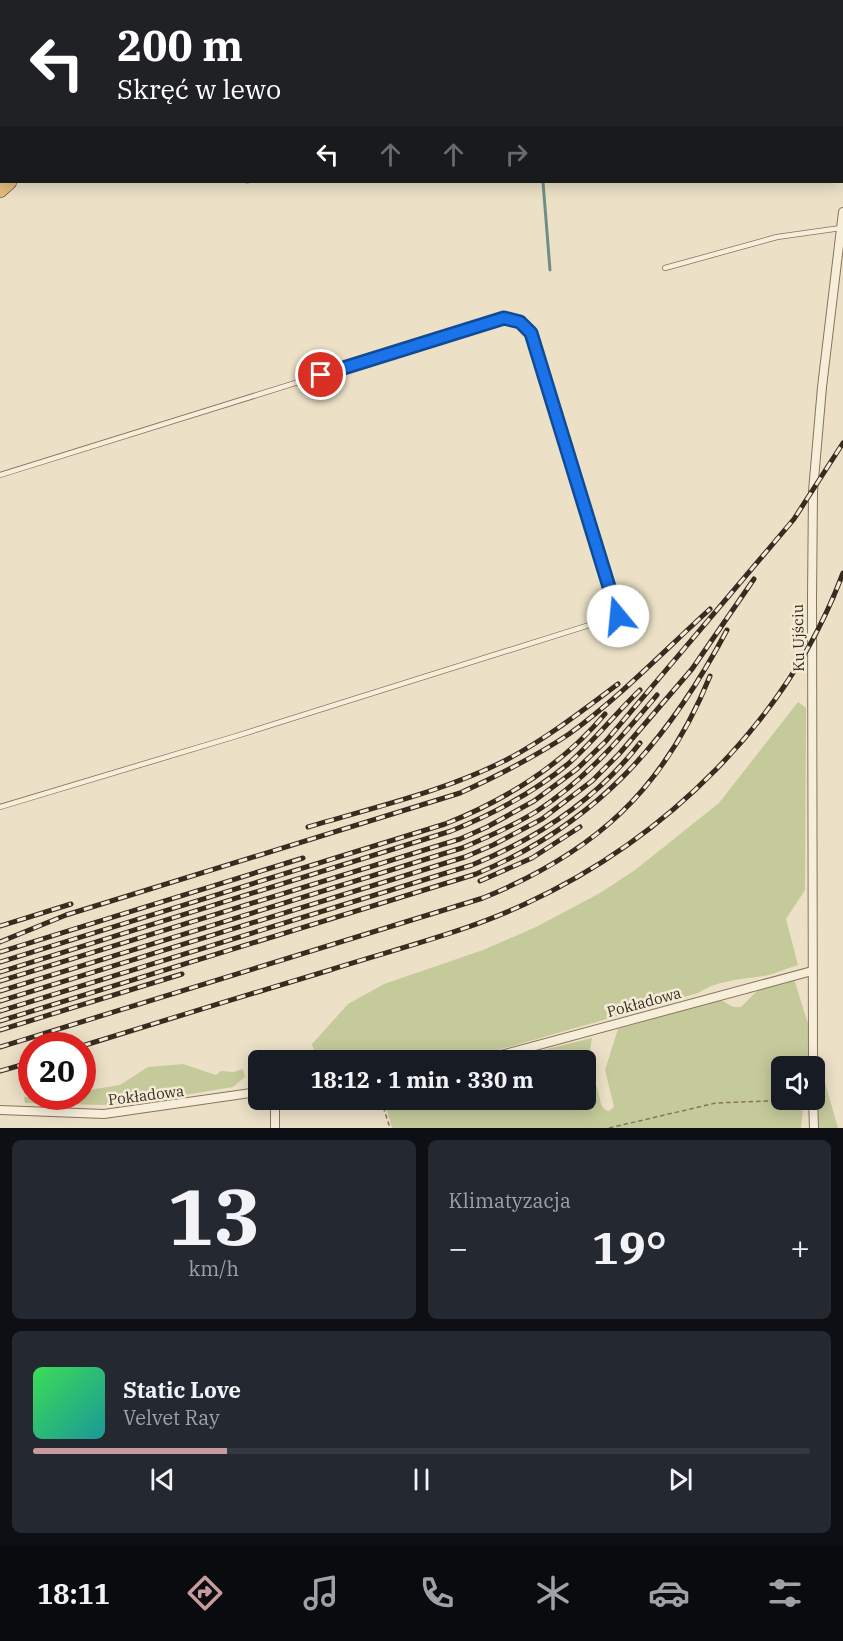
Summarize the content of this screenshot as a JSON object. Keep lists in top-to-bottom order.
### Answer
{
  "streets": {
    "street": ["Ku Ujściu", "Pokładowa"]
  },
  "crossings": [
    ["Ku Ujściu", "Pokładowa"]
  ],
  "page": {
    "turn": ["200 m", "Skręć w lewo"],
    "limit": "20",
    "trip": "18:12 · 1 min · 330 m",
    "tile": [
      ["13", "km/h"],
      "Klimatyzacja"
    ],
    "heat": ["−", "19°", "+"],
    "song": ["Static Love", "Velvet Ray"],
    "tabs": "18:11"
  }
}
